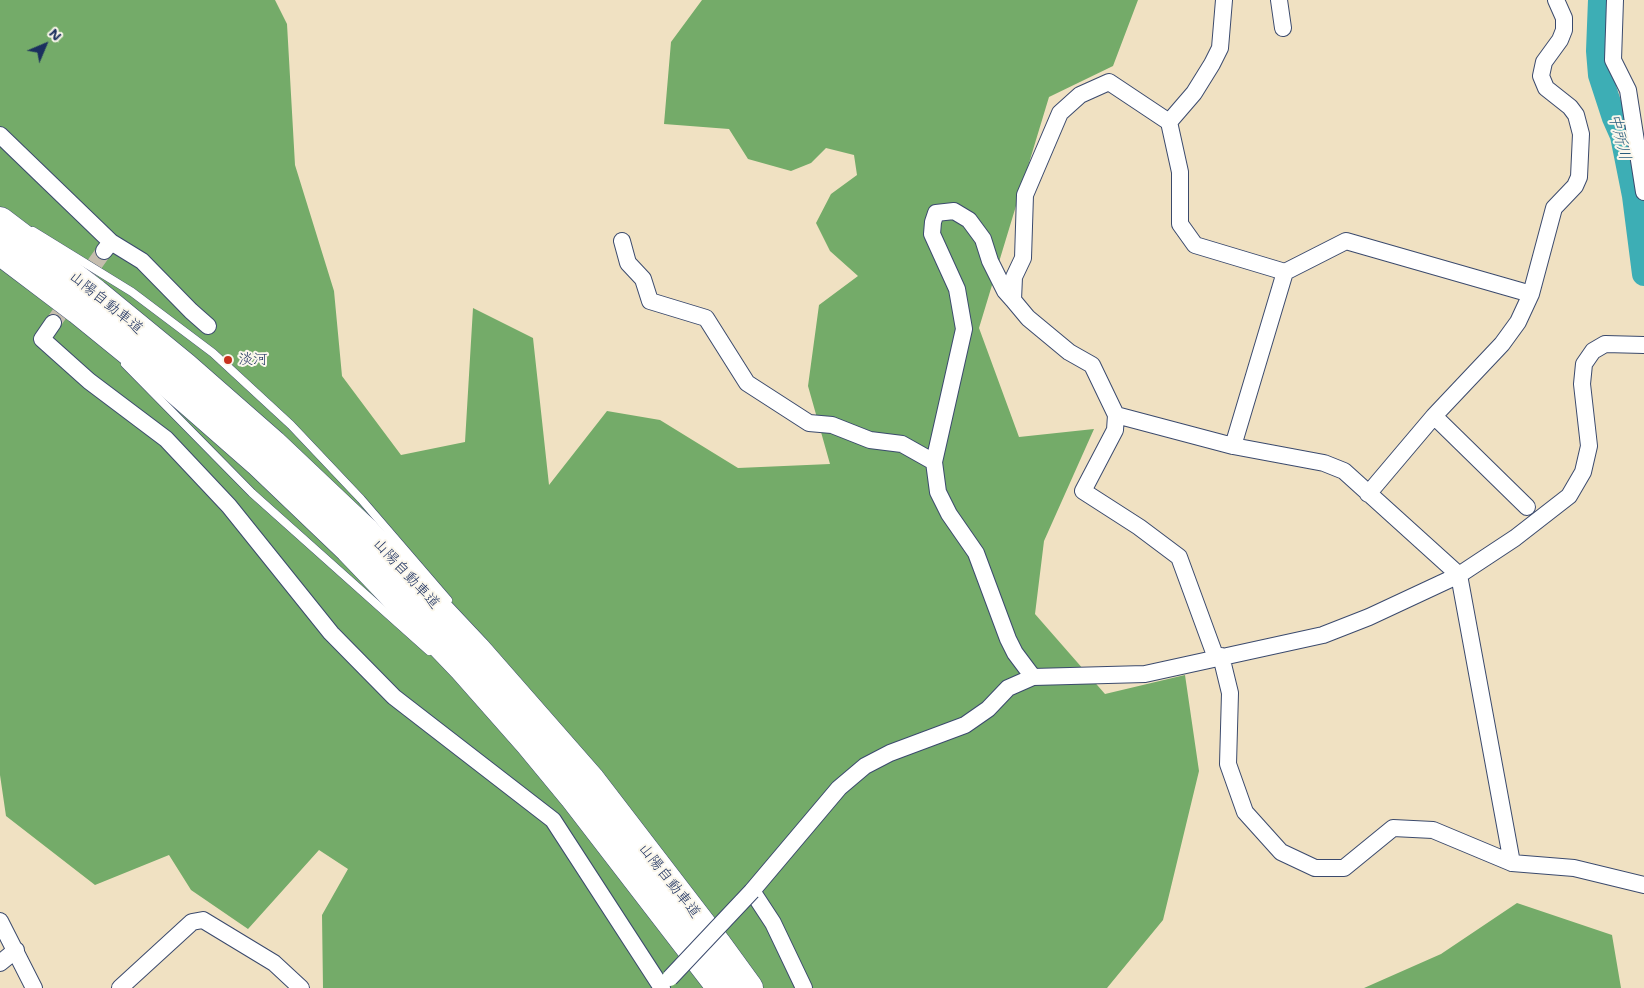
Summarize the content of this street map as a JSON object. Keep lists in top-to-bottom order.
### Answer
{
  "streets": {
    "highway": ["山陽自動車道"]
  },
  "water": ["中所川"],
  "places": ["淡河"],
  "north": "top right"
}
